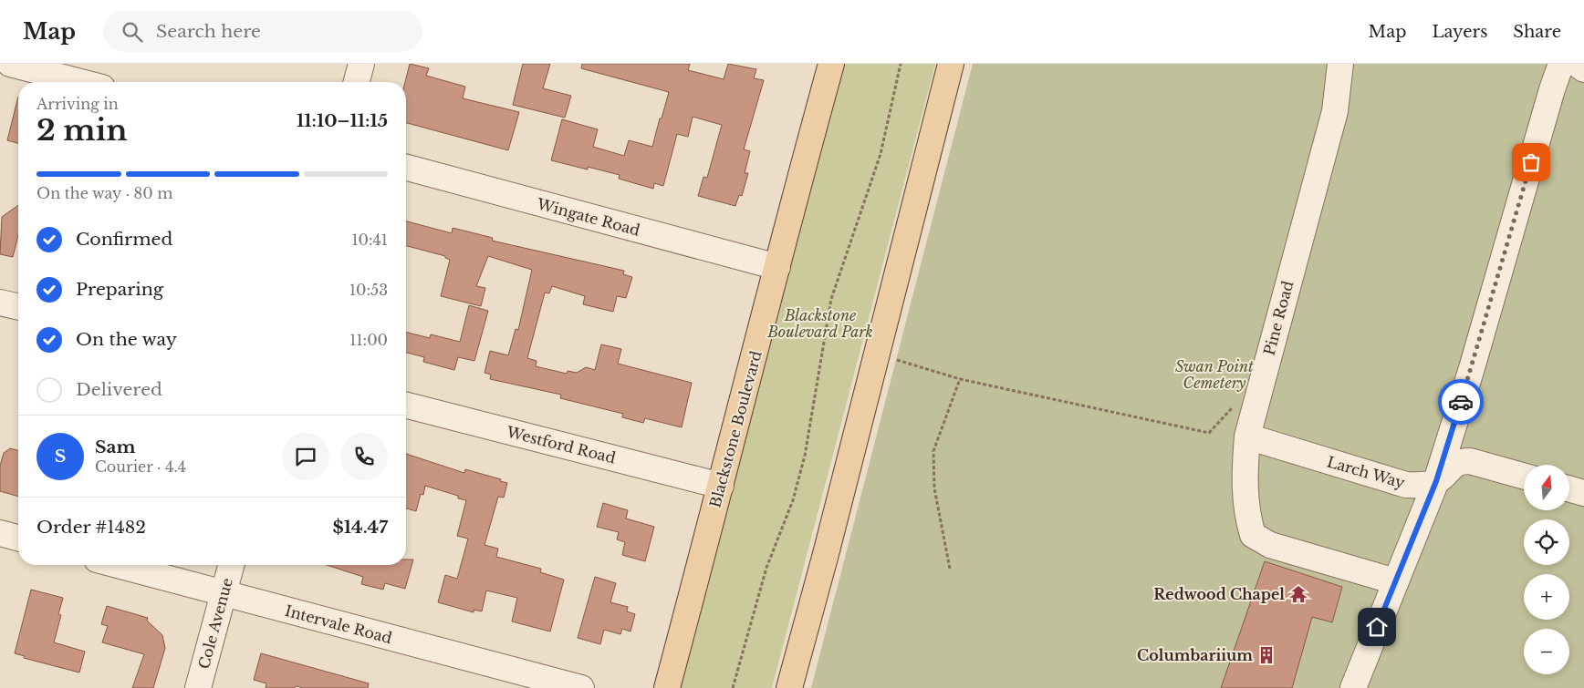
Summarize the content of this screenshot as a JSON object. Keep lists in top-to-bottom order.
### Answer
{
  "streets": {
    "main road": ["Blackstone Boulevard"],
    "street": [
      "Wingate Road",
      "Pine Road",
      "Westford Road",
      "Larch Way",
      "Cole Avenue",
      "Intervale Road"
    ]
  },
  "crossings": [
    ["Wingate Road", "Blackstone Boulevard"],
    ["Pine Road", "Larch Way"],
    ["Blackstone Boulevard", "Westford Road"],
    ["Cole Avenue", "Intervale Road"]
  ],
  "parks": ["Blackstone Boulevard Park", "Swan Point Cemetery"],
  "places": {
    "temple": ["Redwood Chapel"],
    "building": ["Columbariium"]
  },
  "north": "top",
  "page": {
    "header": "Map",
    "search": "Search here",
    "nav": ["Map", "Layers", "Share"],
    "heading": ["2 min", "Arriving in", "11:10–11:15"],
    "panel": [
      "Sam",
      "Courier · 4.4",
      "Order #1482",
      "$14.47"
    ],
    "bar": "On the way · 80 m",
    "list": [
      ["Confirmed", "10:41"],
      ["Preparing", "10:53"],
      ["On the way", "11:00"],
      "Delivered"
    ],
    "round": "S",
    "map_buttons": ["+", "−"]
  }
}
